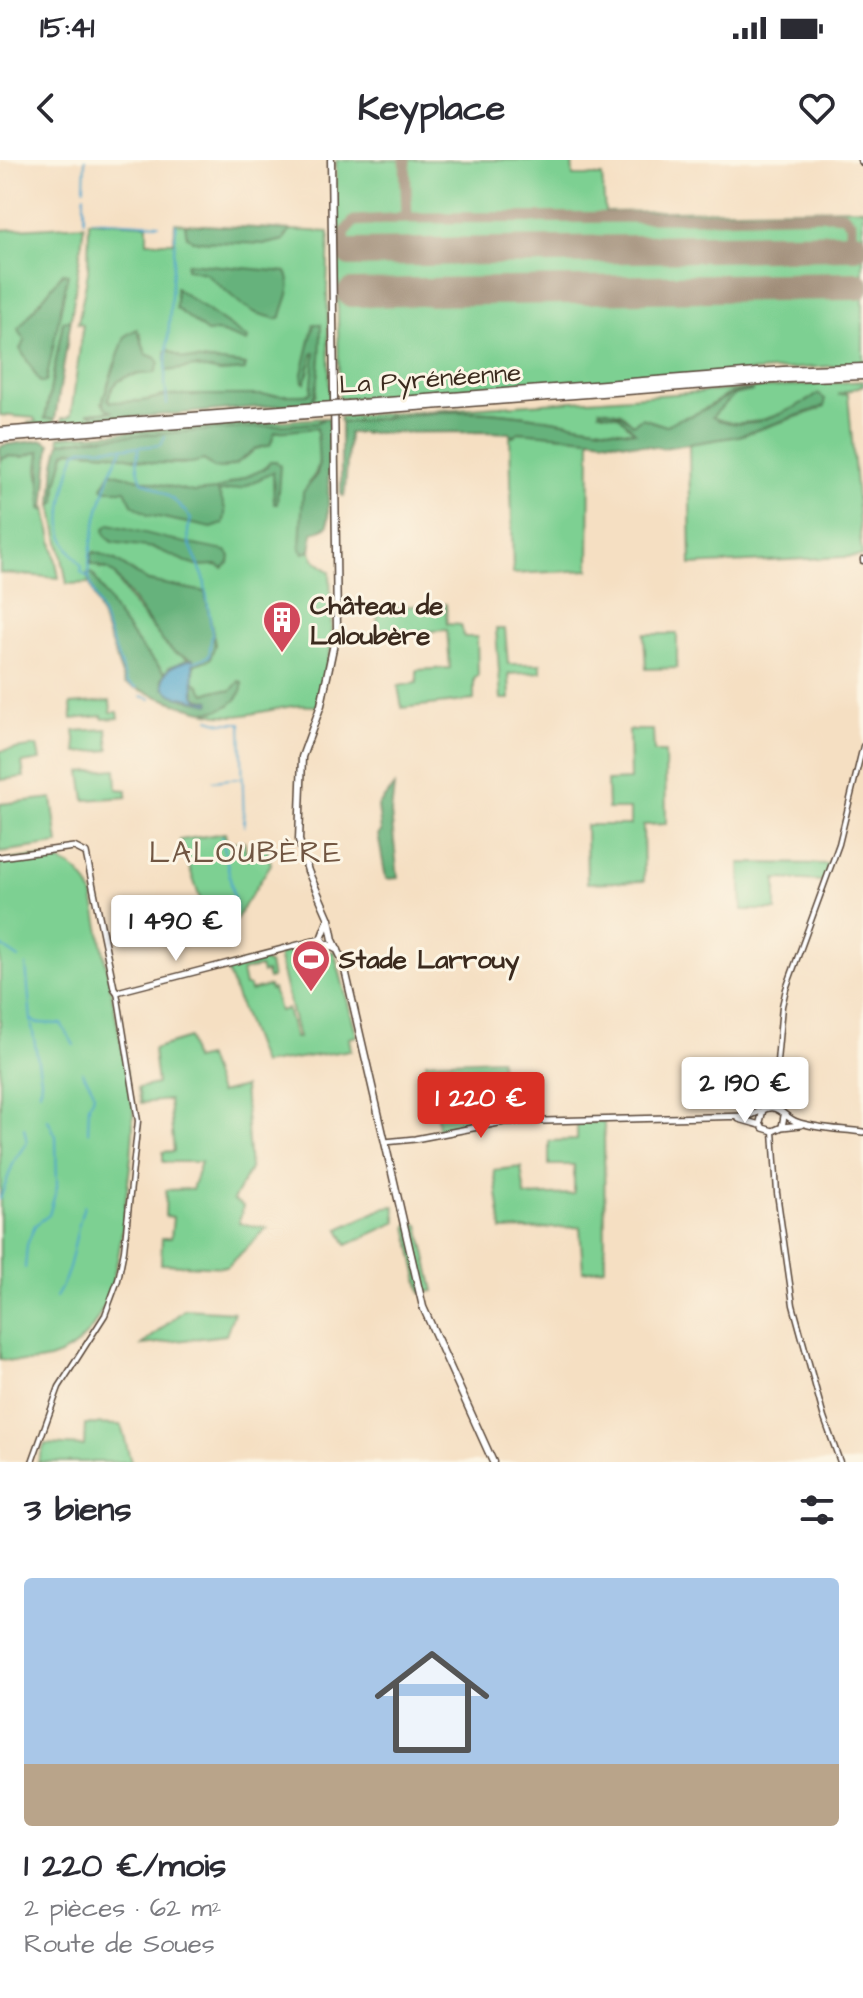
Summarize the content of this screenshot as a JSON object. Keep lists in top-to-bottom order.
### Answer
{
  "streets": {
    "highway": ["La Pyrénéenne"]
  },
  "districts": ["LALOUBÈRE"],
  "places": {
    "building": ["Château de Laloubère"],
    "sports": ["Stade Larrouy"]
  },
  "page": {
    "status": "15:41",
    "header": "Keyplace",
    "price": ["1 490 €", "2 190 €", "1 220 €"],
    "heading": "3 biens",
    "list": [
      {
        "name": "1 220 €/mois",
        "note": "2 pièces · 62 m² · Route de Soues"
      }
    ]
  }
}
